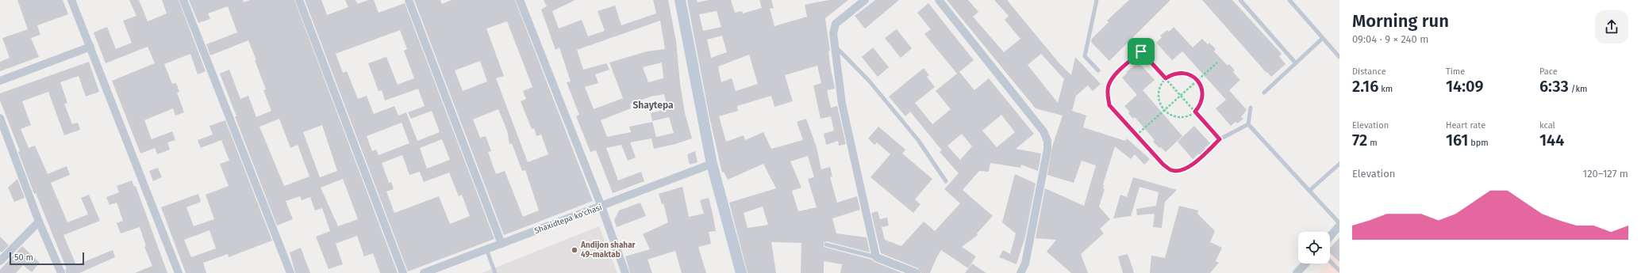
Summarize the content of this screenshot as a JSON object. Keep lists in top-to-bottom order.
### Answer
{
  "streets": {
    "street": ["Shaxidtepa ko'chasi"]
  },
  "districts": ["Shaytepa"],
  "places": ["Andijon shahar 49-maktab"],
  "scale_bar": "50 m",
  "page": {
    "heading": ["Morning run", "09:04 · 9 × 240 m"],
    "stats": [
      ["Distance", "2.16 km"],
      ["Time", "14:09"],
      ["Pace", "6:33 /km"],
      ["Elevation", "72 m"],
      ["Heart rate", "161 bpm"],
      ["kcal", "144"]
    ],
    "chart": ["Elevation", "120–127 m"],
    "scale": "50 m"
  }
}
